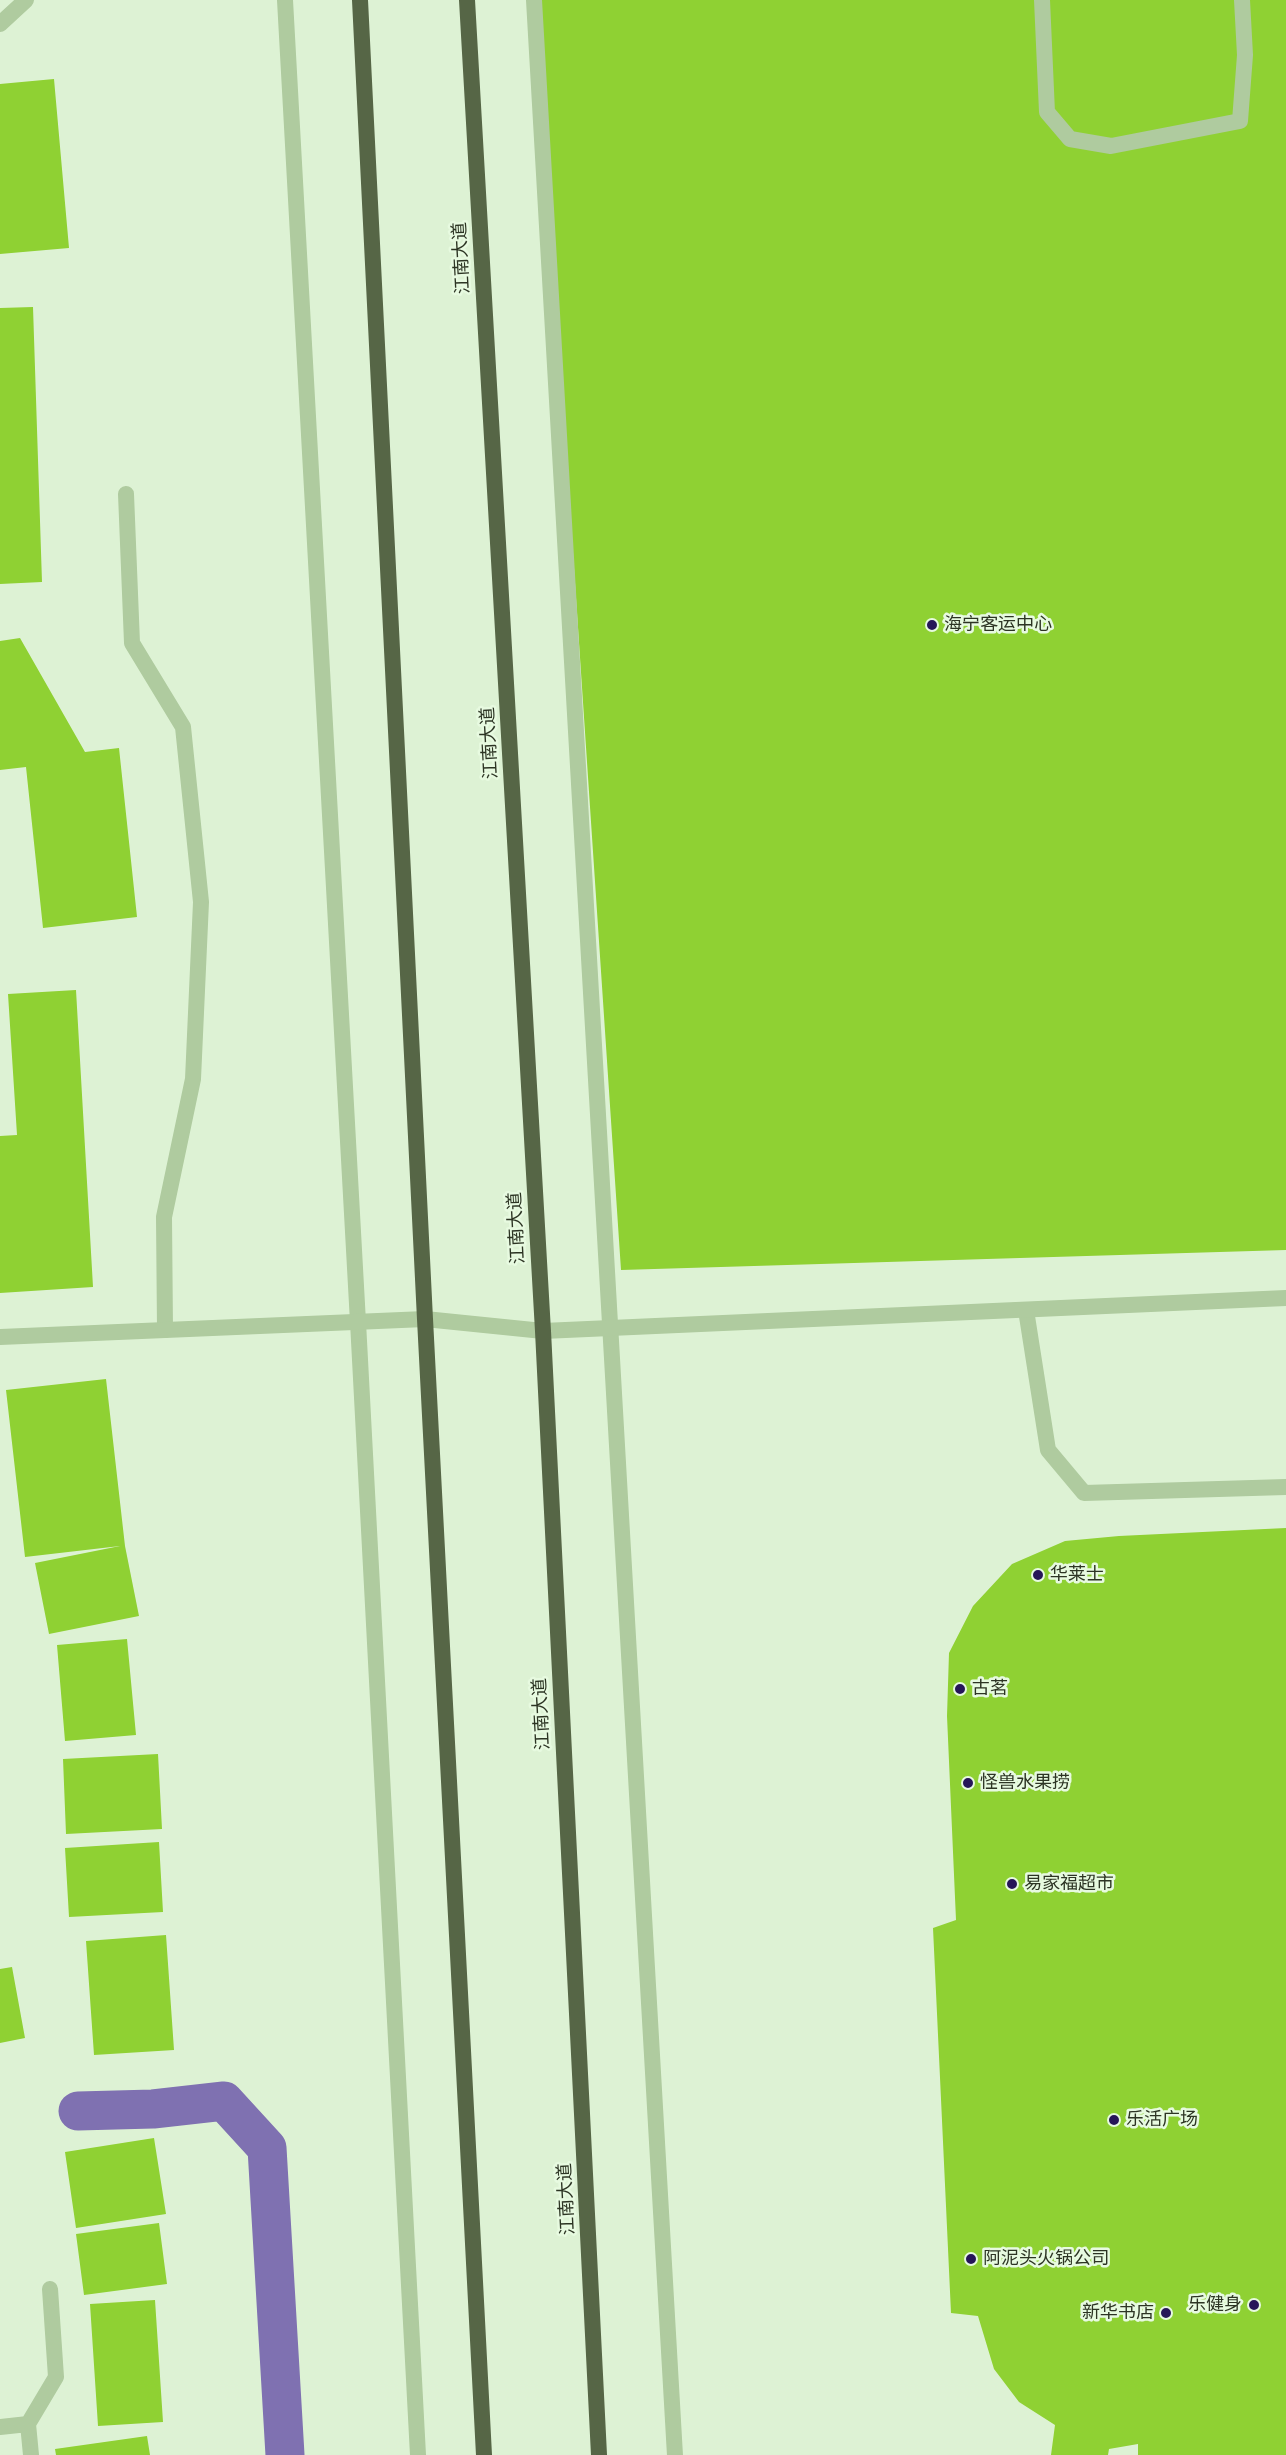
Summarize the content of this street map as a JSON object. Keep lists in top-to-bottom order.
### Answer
{
  "streets": {
    "highway": ["江南大道"]
  },
  "places": [
    "海宁客运中心",
    "华莱士",
    "古茗",
    "怪兽水果捞",
    "易家福超市",
    "乐活广场",
    "阿泥头火锅公司",
    "乐健身",
    "新华书店"
  ]
}
